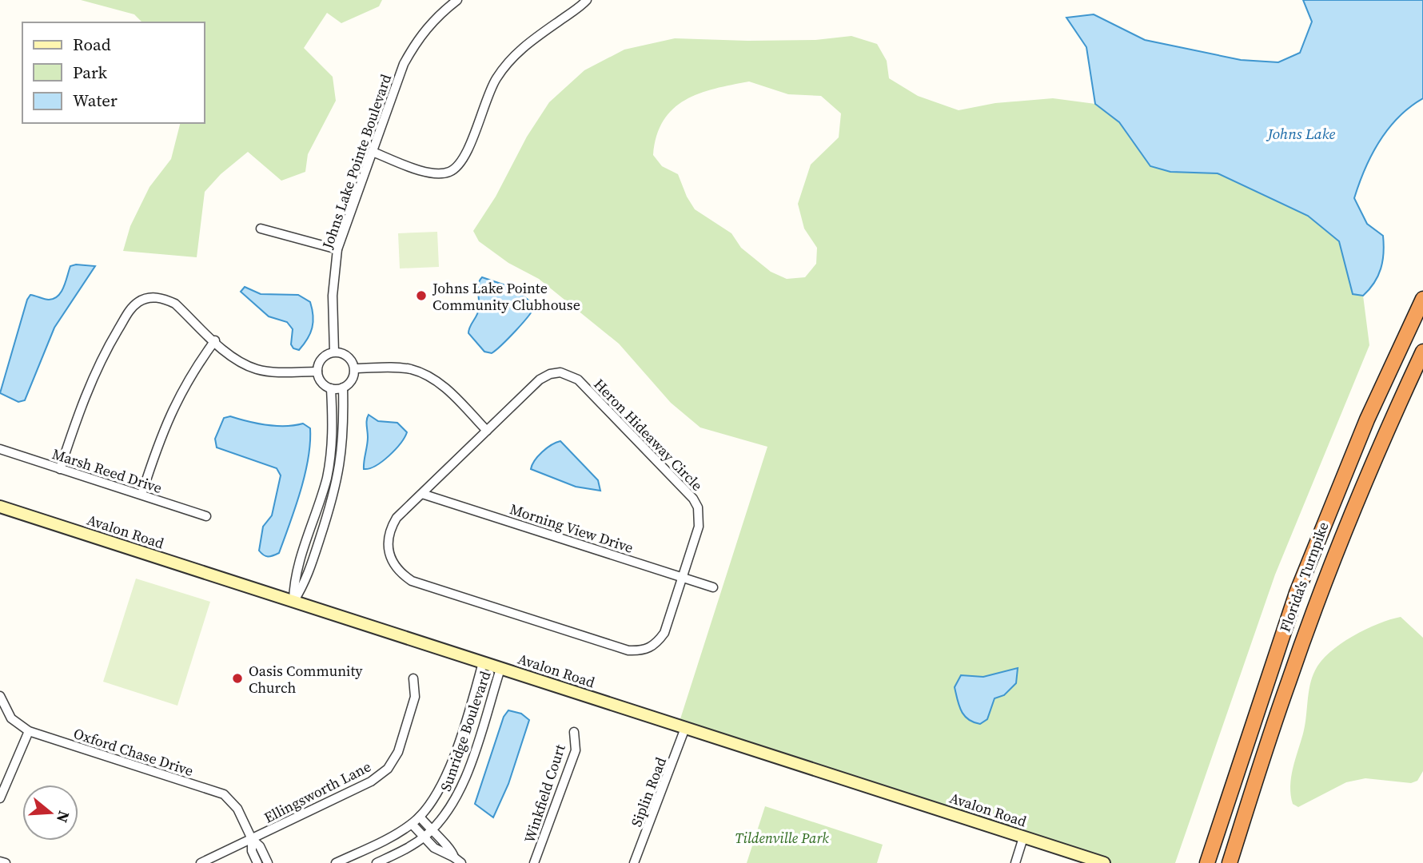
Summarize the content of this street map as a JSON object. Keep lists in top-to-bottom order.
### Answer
{
  "streets": {
    "highway": ["Florida's Turnpike"],
    "main road": ["Avalon Road"],
    "street": [
      "Johns Lake Pointe Boulevard",
      "Heron Hideaway Circle",
      "Marsh Reed Drive",
      "Morning View Drive",
      "Sunridge Boulevard",
      "Oxford Chase Drive",
      "Ellingsworth Lane",
      "Siplin Road",
      "Winkfield Court"
    ]
  },
  "crossings": [
    ["Heron Hideaway Circle", "Morning View Drive"],
    ["Avalon Road", "Sunridge Boulevard"],
    ["Avalon Road", "Siplin Road"],
    ["Oxford Chase Drive", "Ellingsworth Lane"]
  ],
  "water": ["Johns Lake"],
  "parks": ["Tildenville Park"],
  "places": ["Johns Lake Pointe Community Clubhouse", "Oasis Community Church"],
  "legend": ["Road", "Park", "Water"],
  "north": "right"
}
